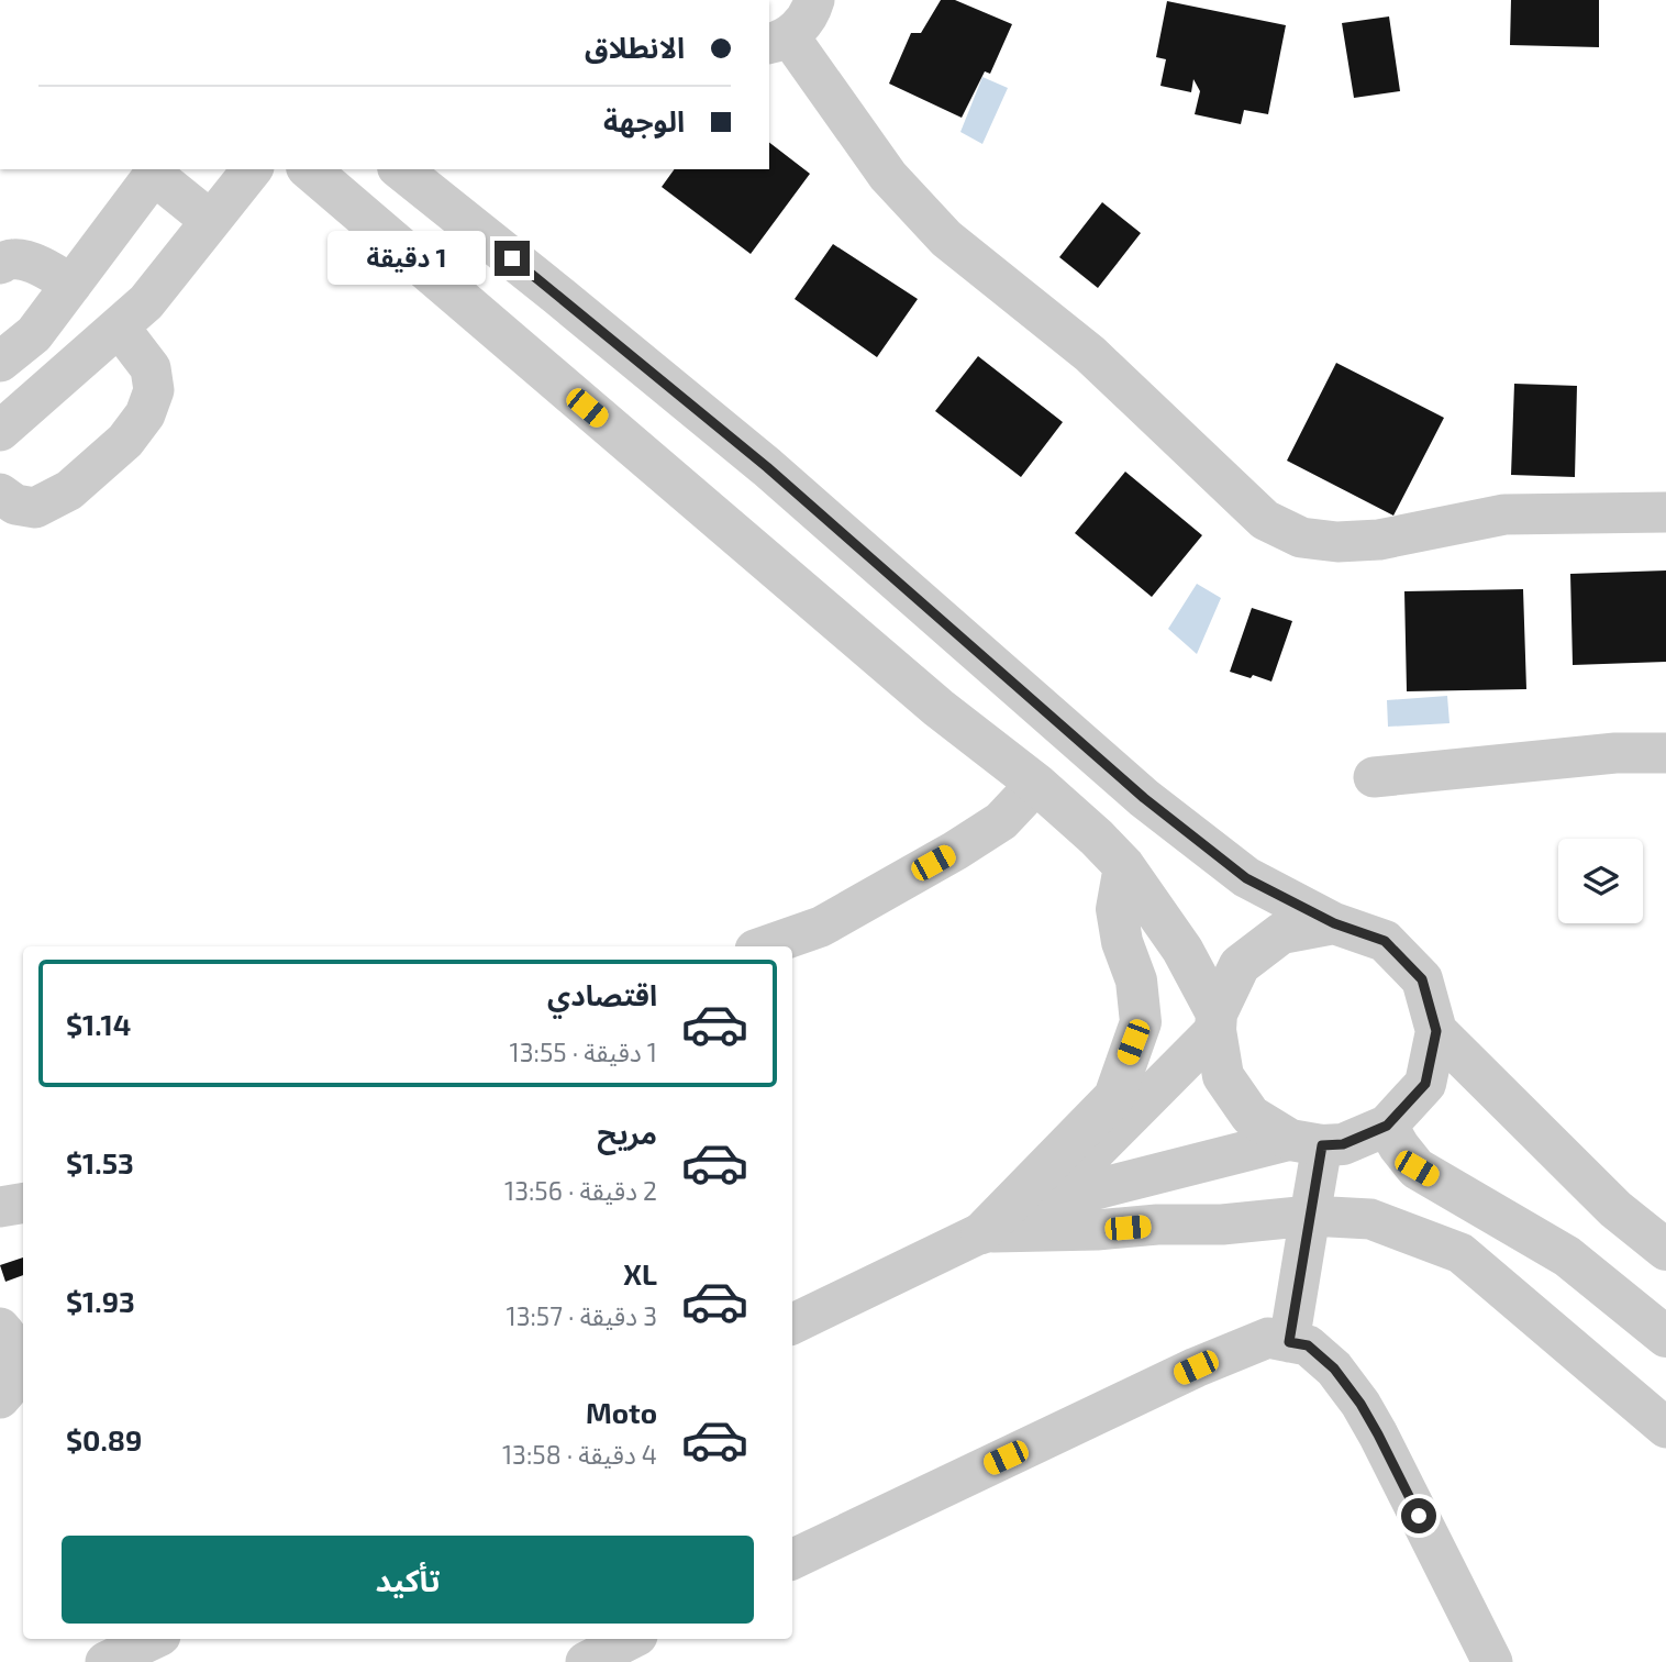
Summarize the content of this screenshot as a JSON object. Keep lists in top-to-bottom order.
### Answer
{
  "page": {
    "banner": ["الانطلاق", "الوجهة"],
    "bubble": "1 دقيقة",
    "list": [
      {
        "name": "اقتصادي",
        "note": "1 دقيقة · 13:55",
        "value": "$1.14"
      },
      {
        "name": "مريح",
        "note": "2 دقيقة · 13:56",
        "value": "$1.53"
      },
      {
        "name": "XL",
        "note": "3 دقيقة · 13:57",
        "value": "$1.93"
      },
      {
        "name": "Moto",
        "note": "4 دقيقة · 13:58",
        "value": "$0.89"
      }
    ],
    "buttons": "تأكيد"
  }
}
